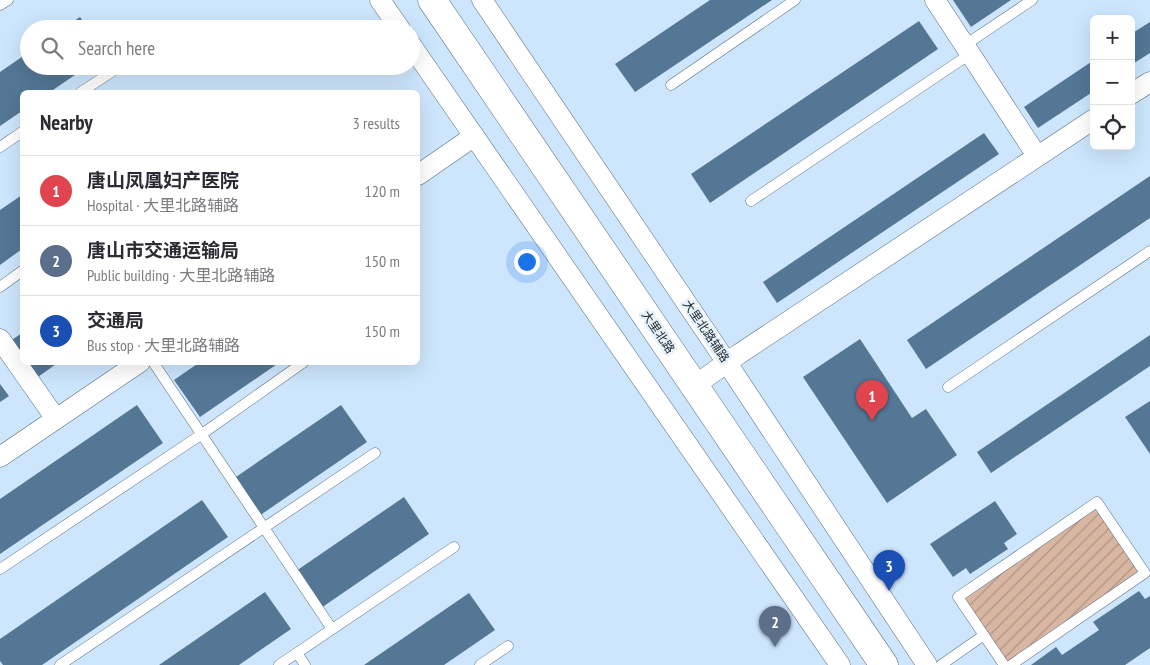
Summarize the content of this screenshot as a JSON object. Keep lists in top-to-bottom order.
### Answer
{
  "streets": {
    "main road": ["大里北路"],
    "street": ["大里北路辅路"]
  },
  "page": {
    "map_buttons": ["+", "−"],
    "search": "Search here",
    "heading": ["Nearby", "3 results"],
    "list": [
      {
        "mark": "1",
        "name": "唐山凤凰妇产医院",
        "note": "Hospital · 大里北路辅路",
        "value": "120 m"
      },
      {
        "mark": "2",
        "name": "唐山市交通运输局",
        "note": "Public building · 大里北路辅路",
        "value": "150 m"
      },
      {
        "mark": "3",
        "name": "交通局",
        "note": "Bus stop · 大里北路辅路",
        "value": "150 m"
      }
    ],
    "pins": ["1", "3", "2"]
  }
}
